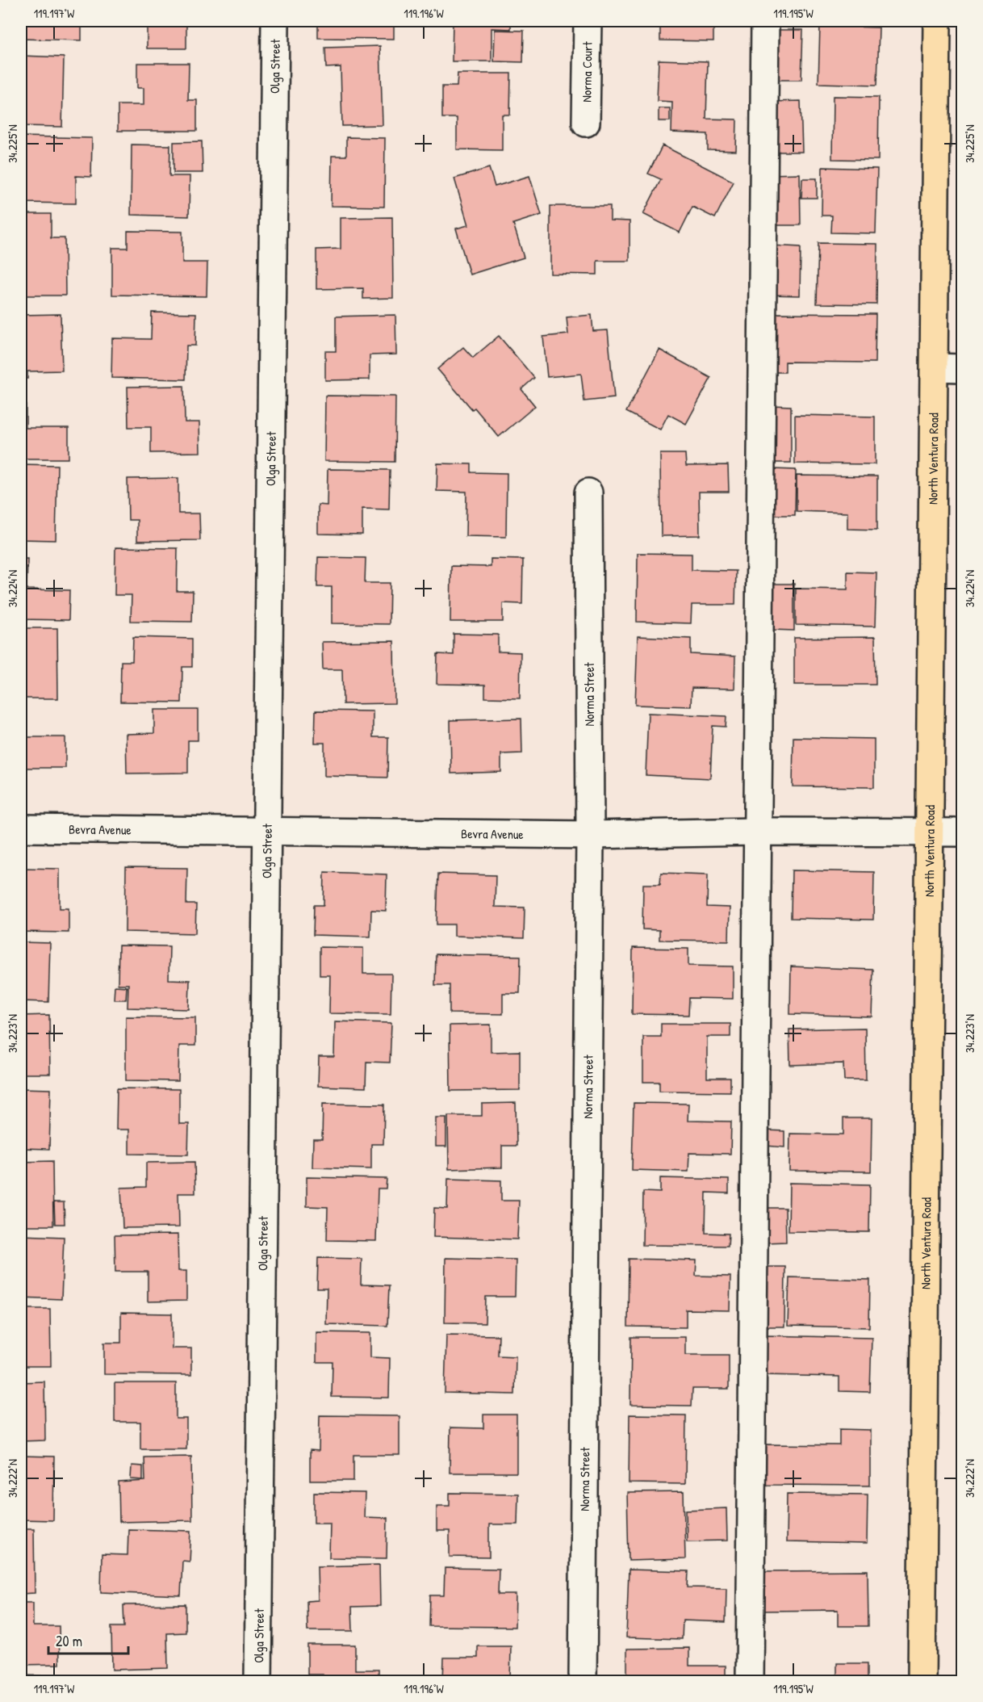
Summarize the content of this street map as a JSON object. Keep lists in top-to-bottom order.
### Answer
{
  "streets": {
    "main road": ["North Ventura Road"],
    "street": [
      "Olga Street",
      "Norma Court",
      "Norma Street",
      "Bevra Avenue"
    ]
  },
  "crossings": [
    ["Olga Street", "Bevra Avenue"],
    ["North Ventura Road", "Bevra Avenue"],
    ["Norma Street", "Bevra Avenue"]
  ],
  "scale_bar": "20 m",
  "coordinates": [
    "119.197°W",
    "119.196°W",
    "119.195°W",
    "34.225°N",
    "34.224°N",
    "34.223°N",
    "34.222°N"
  ]
}
